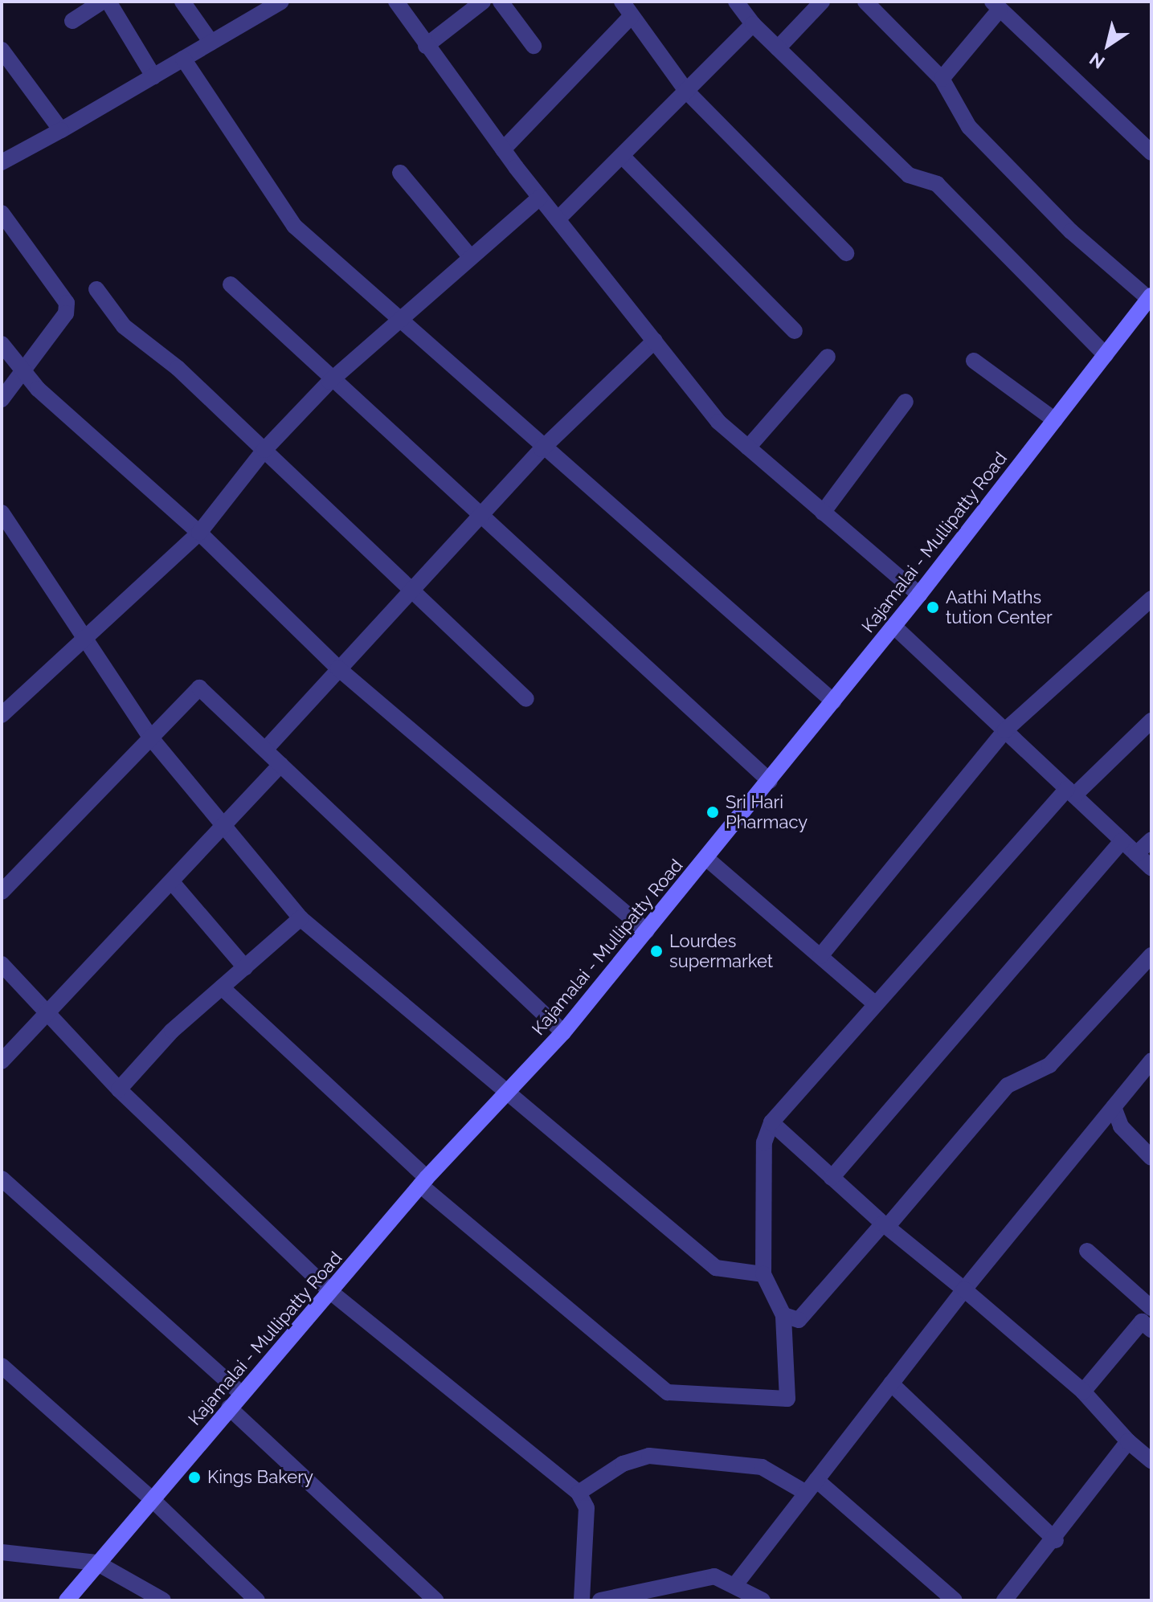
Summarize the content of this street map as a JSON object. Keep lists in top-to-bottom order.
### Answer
{
  "streets": {
    "main road": ["Kajamalai - Mullipatty Road"]
  },
  "places": [
    "Aathi Maths tution Center",
    "Sri Hari Pharmacy",
    "Lourdes supermarket",
    "Kings Bakery"
  ],
  "north": "bottom left"
}
